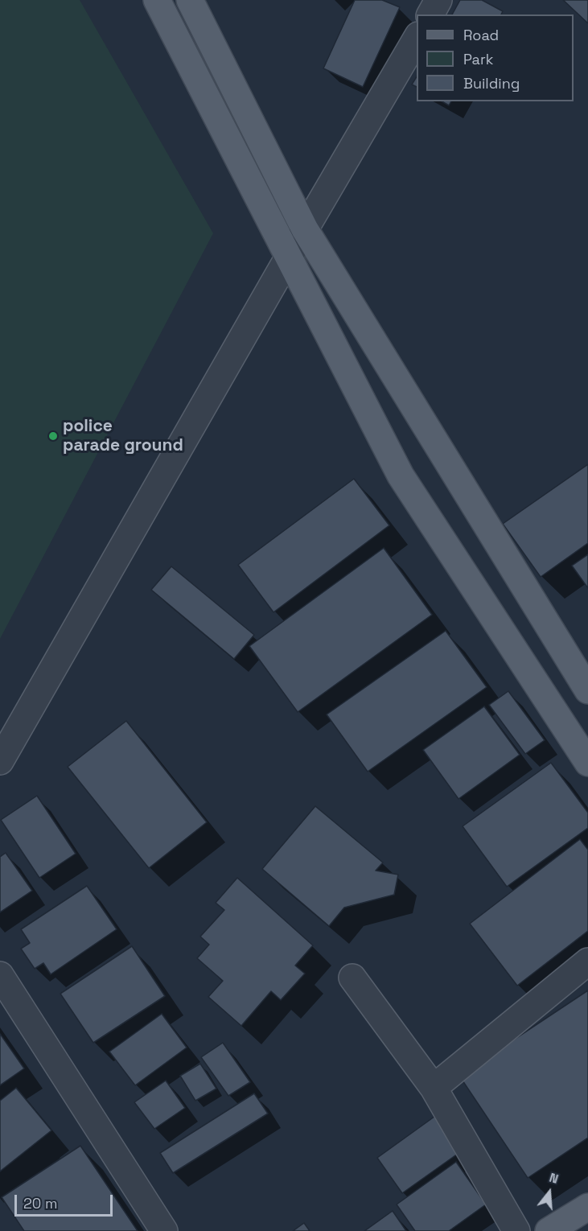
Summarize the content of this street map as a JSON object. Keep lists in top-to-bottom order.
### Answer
{
  "places": ["police parade ground"],
  "legend": ["Road", "Park", "Building"],
  "scale_bar": "20 m",
  "north": "top"
}
